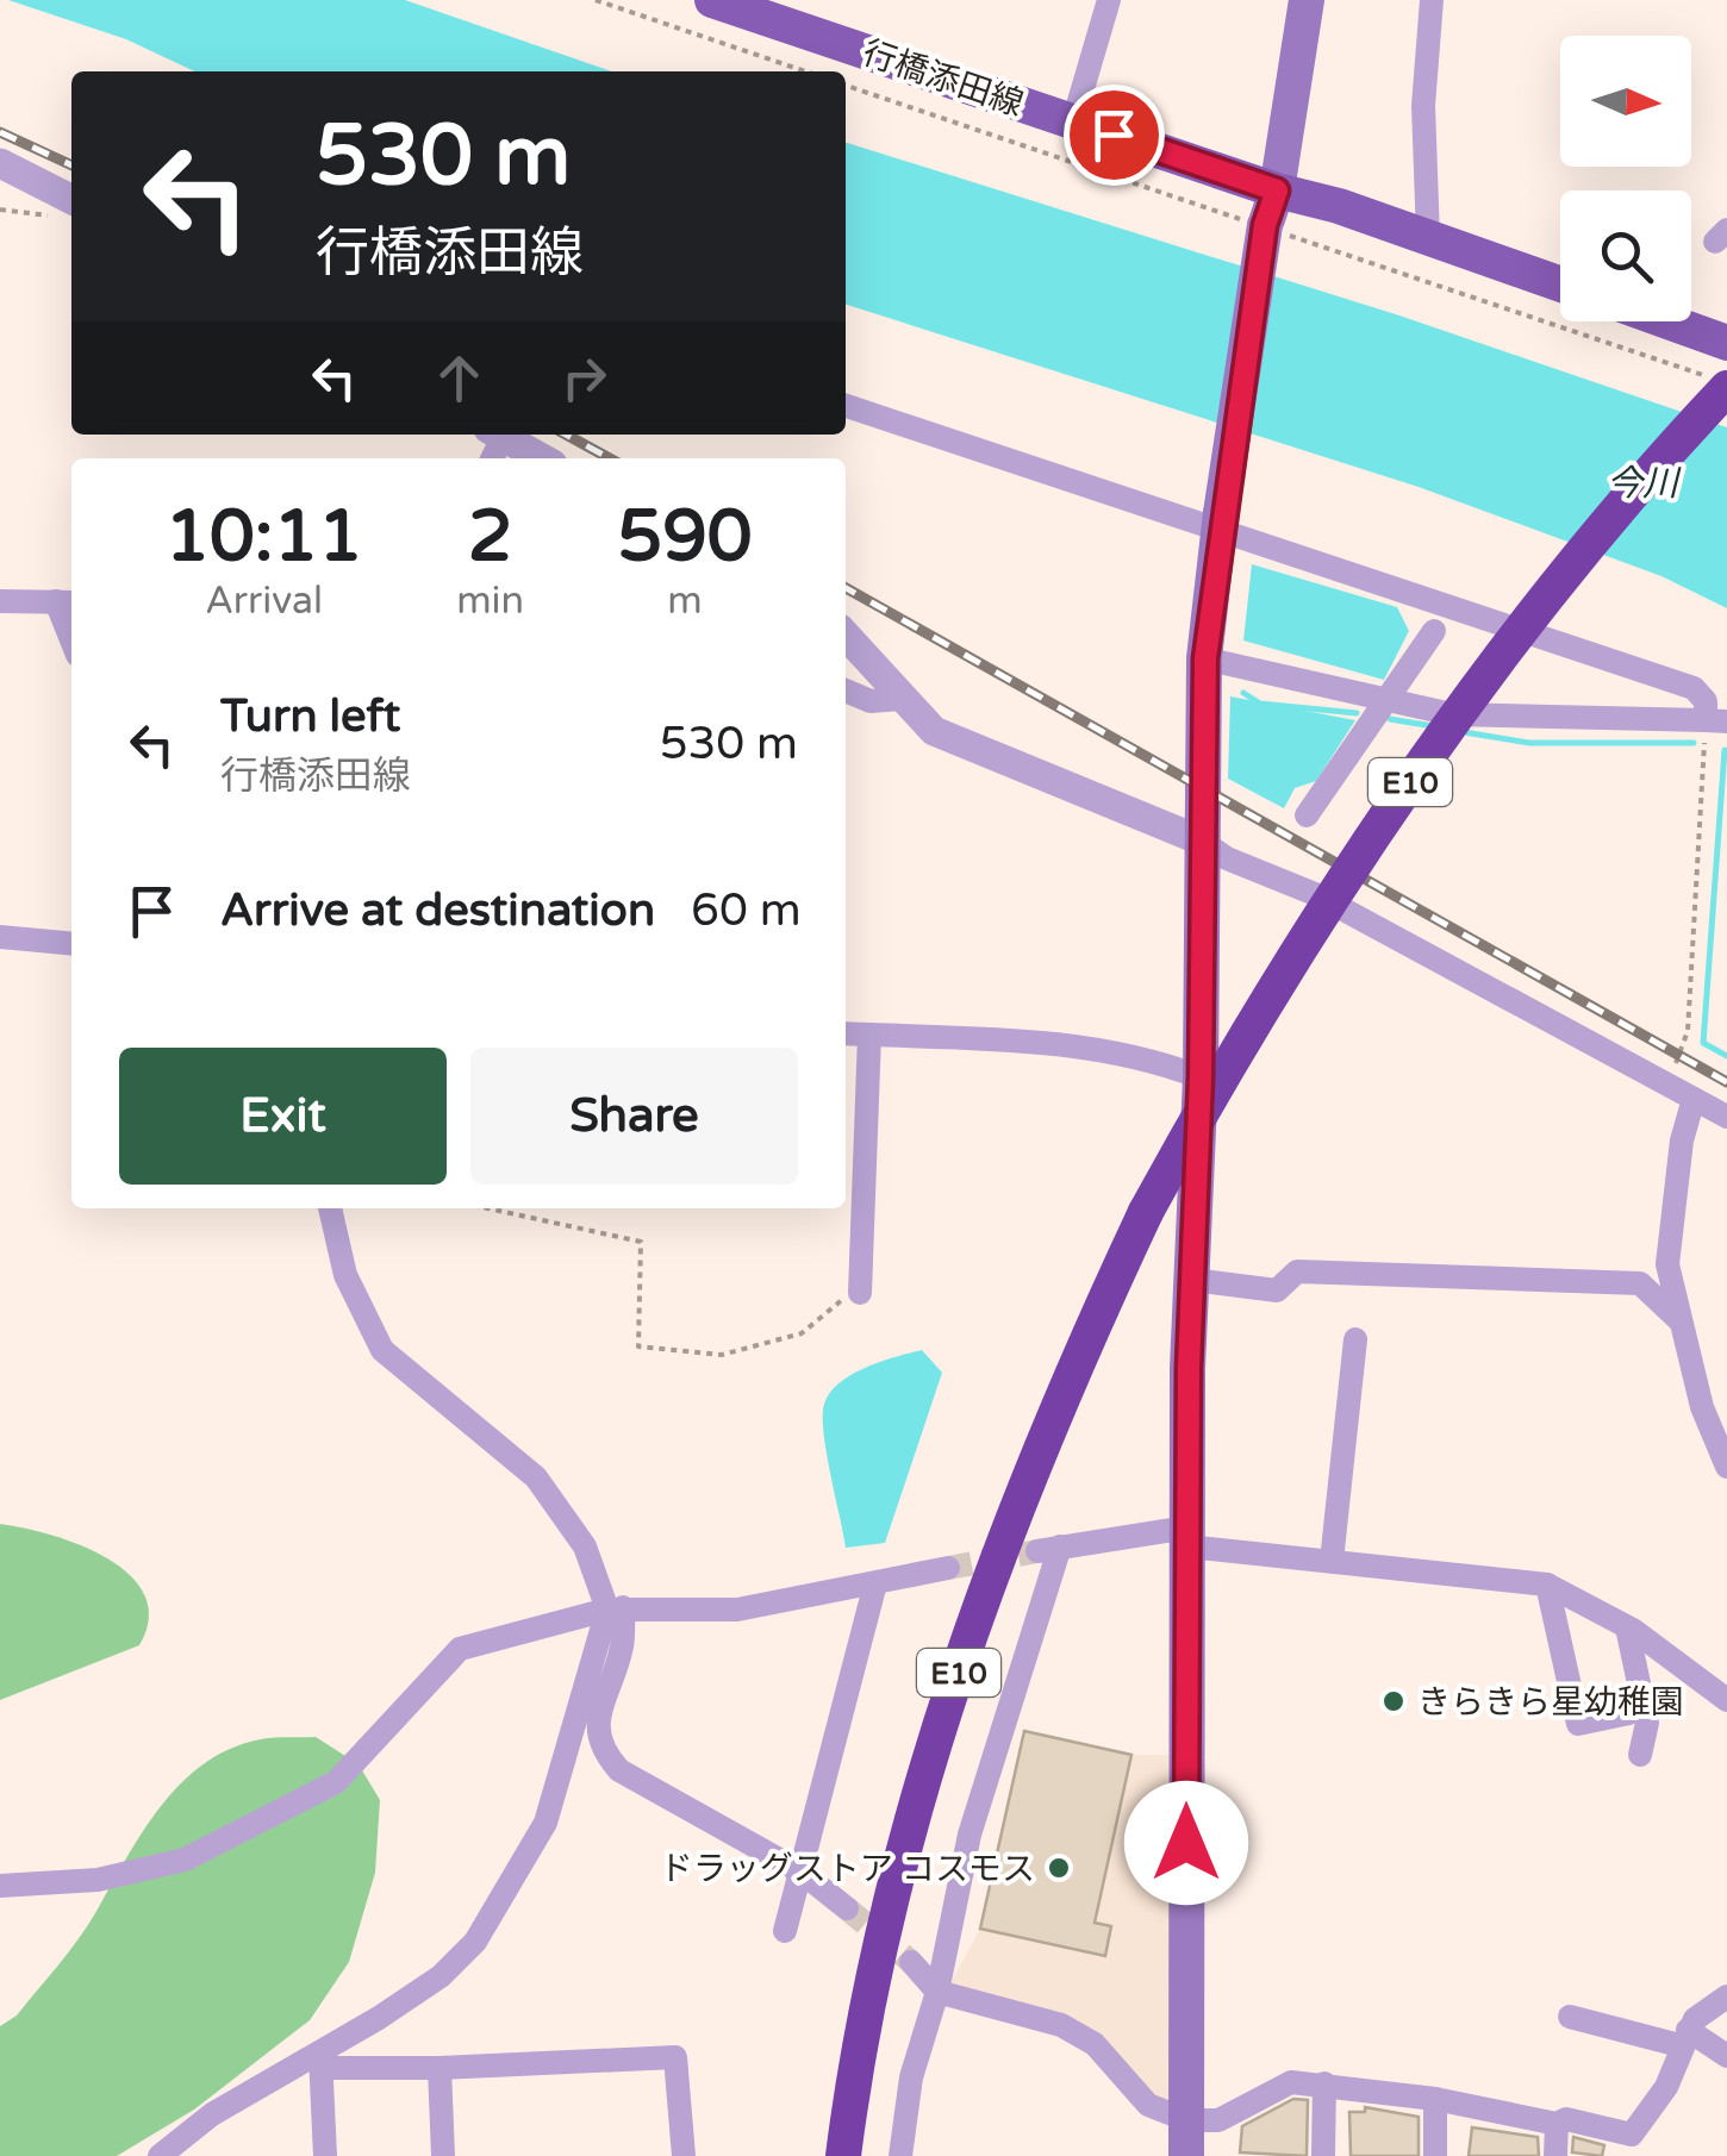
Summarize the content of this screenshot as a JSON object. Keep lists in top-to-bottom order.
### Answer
{
  "streets": {
    "highway": ["E10"],
    "main road": ["行橋添田線"]
  },
  "water": ["今川"],
  "places": ["きらきら星幼稚園", "ドラッグストア コスモス"],
  "north": "right",
  "page": {
    "turn": ["530 m", "行橋添田線"],
    "eta": [
      "10:11",
      "Arrival",
      "2",
      "min",
      "590",
      "m"
    ],
    "list": [
      {
        "name": "Turn left",
        "note": "行橋添田線",
        "value": "530 m"
      },
      {
        "name": "Arrive at destination",
        "value": "60 m"
      }
    ],
    "buttons": ["Exit", "Share"]
  }
}
